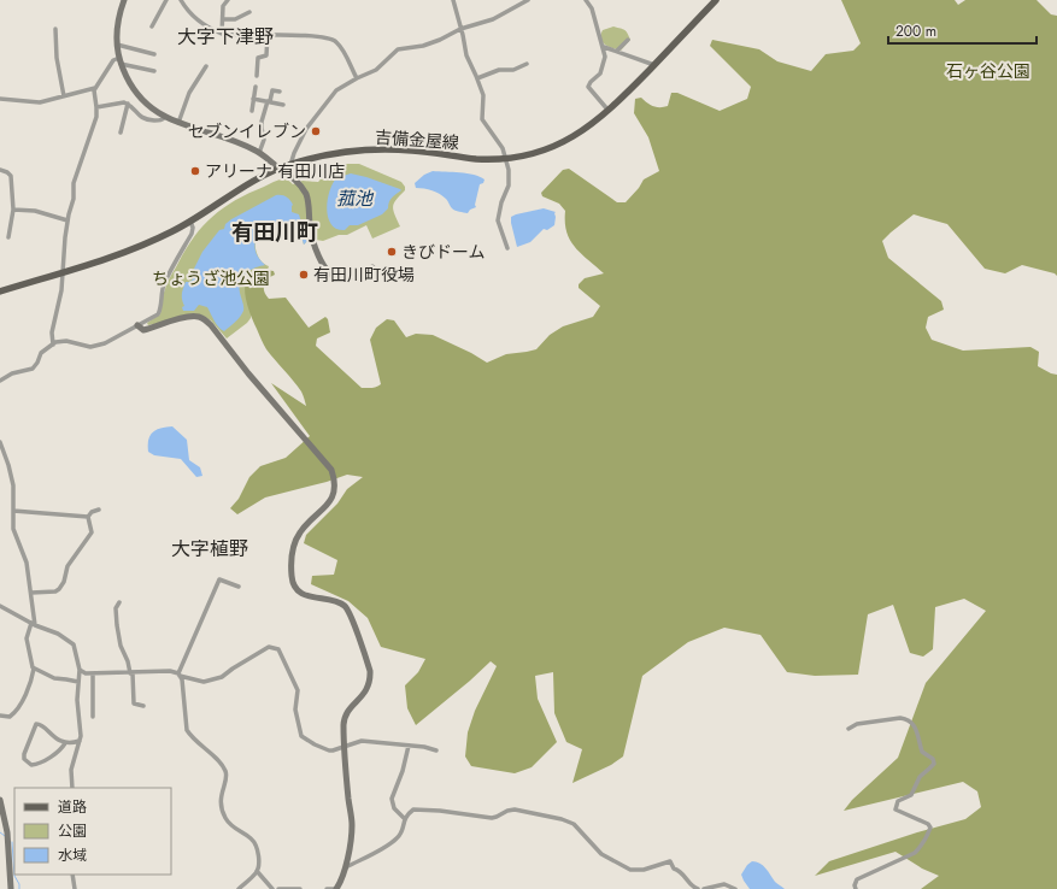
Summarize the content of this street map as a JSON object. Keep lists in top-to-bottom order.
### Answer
{
  "streets": {
    "main road": ["吉備金屋線"]
  },
  "districts": ["大字下津野", "有田川町", "大字植野"],
  "water": ["菰池"],
  "parks": ["石ヶ谷公園", "ちょうざ池公園"],
  "places": [
    "セブンイレブン",
    "アリーナ 有田川店",
    "きびドーム",
    "有田川町役場"
  ],
  "legend": ["道路", "公園", "水域"],
  "scale_bar": "200 m"
}
